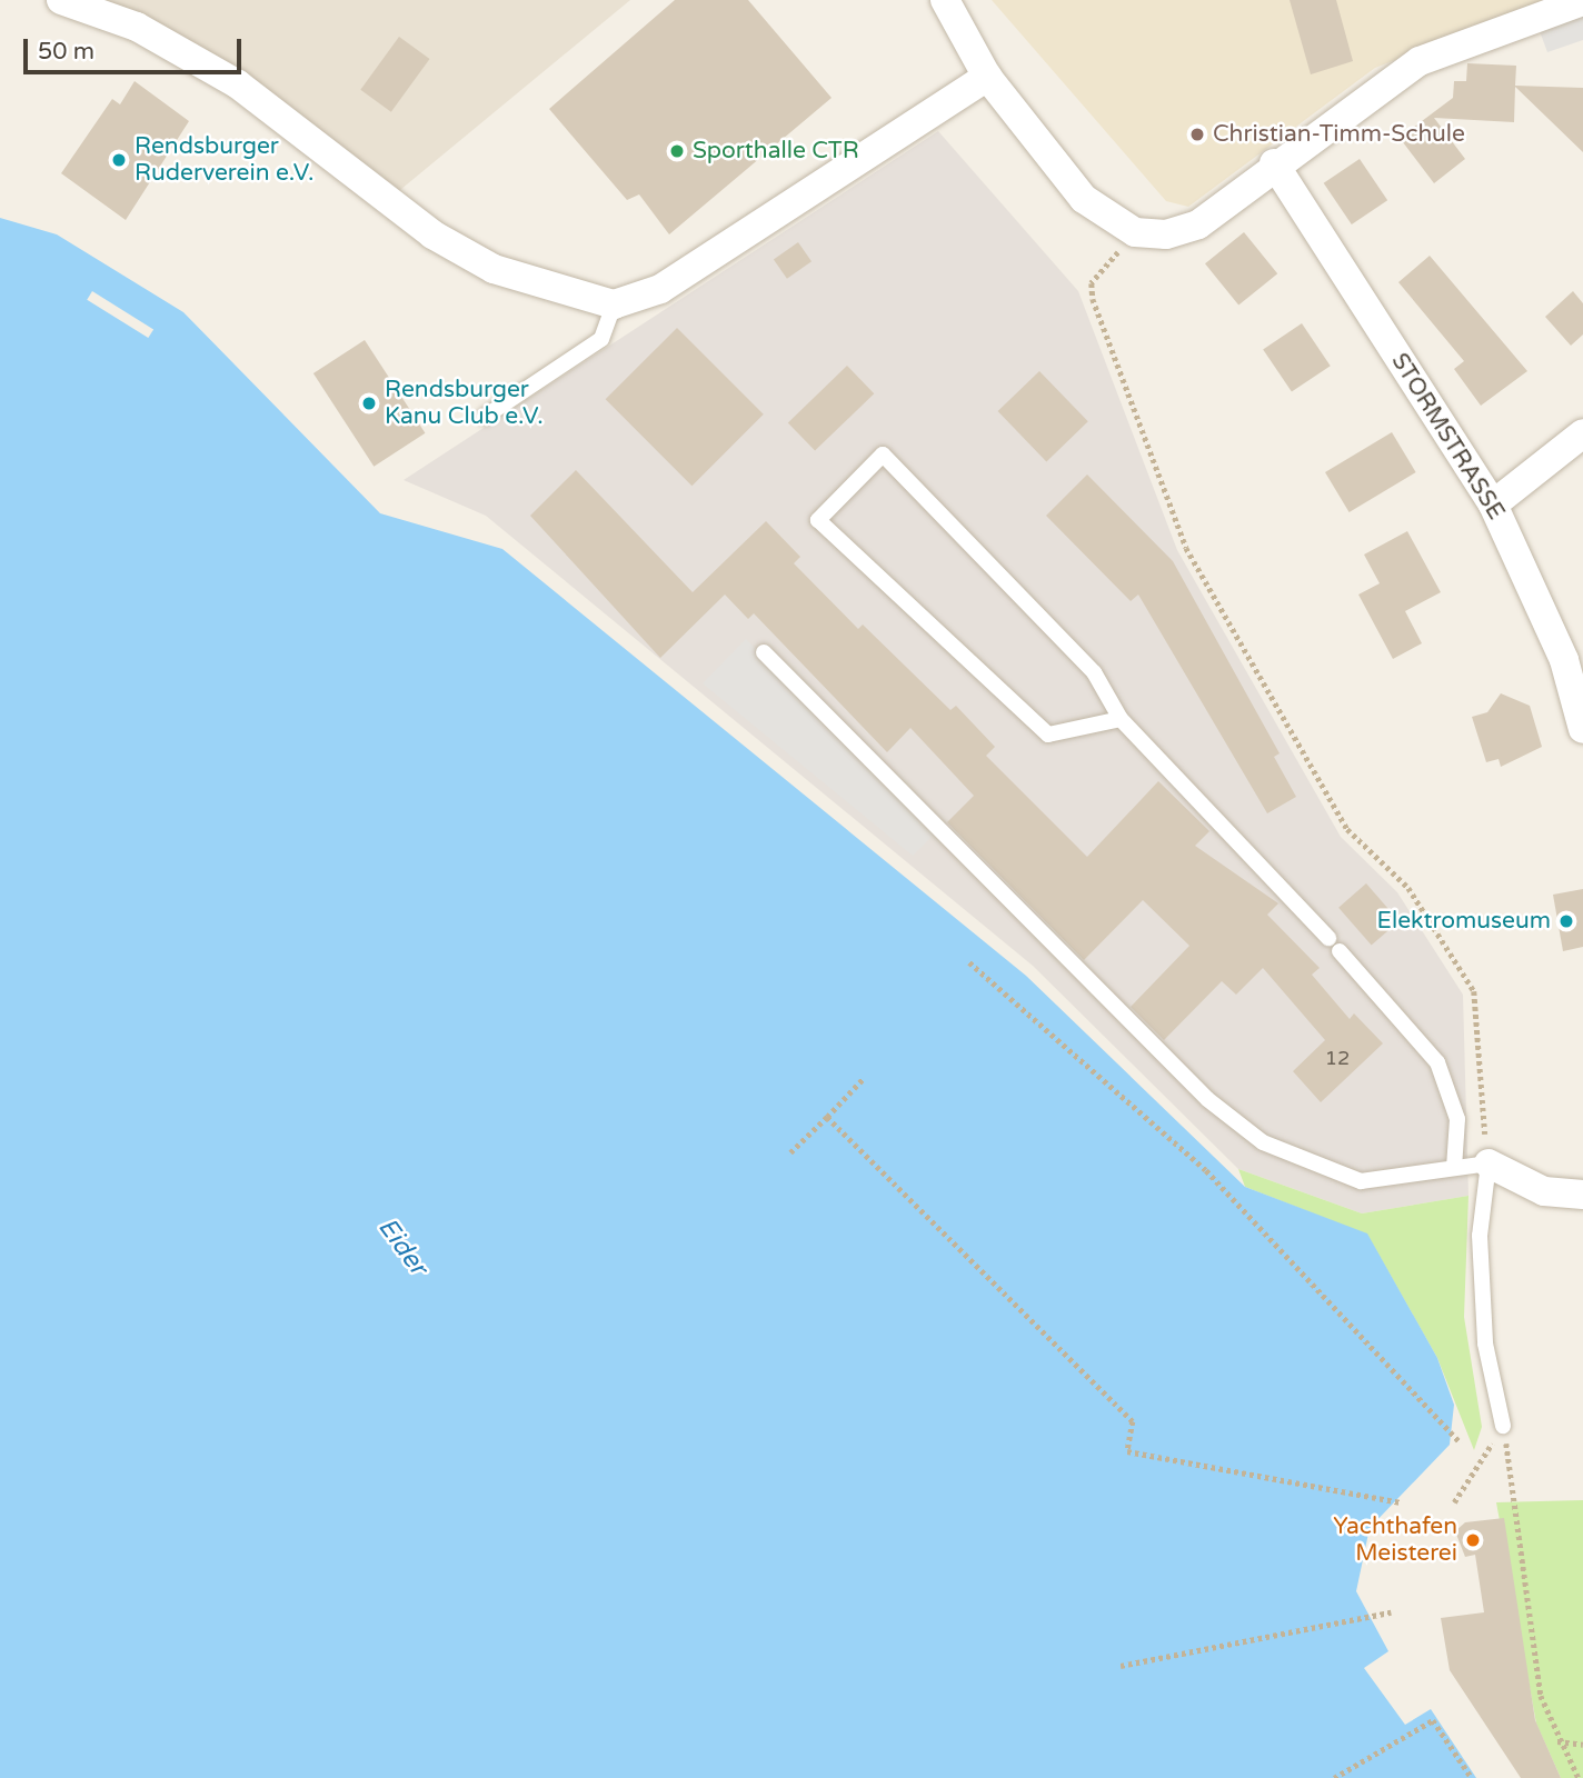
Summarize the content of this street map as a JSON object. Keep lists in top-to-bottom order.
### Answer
{
  "streets": {
    "street": ["STORMSTRASSE"]
  },
  "water": ["Eider"],
  "places": [
    "Christian-Timm-Schule",
    "Sporthalle CTR",
    "Rendsburger Ruderverein e.V.",
    "Rendsburger Kanu Club e.V.",
    "Elektromuseum",
    "Yachthafen Meisterei"
  ],
  "house_numbers": ["12"],
  "scale_bar": "50 m"
}
